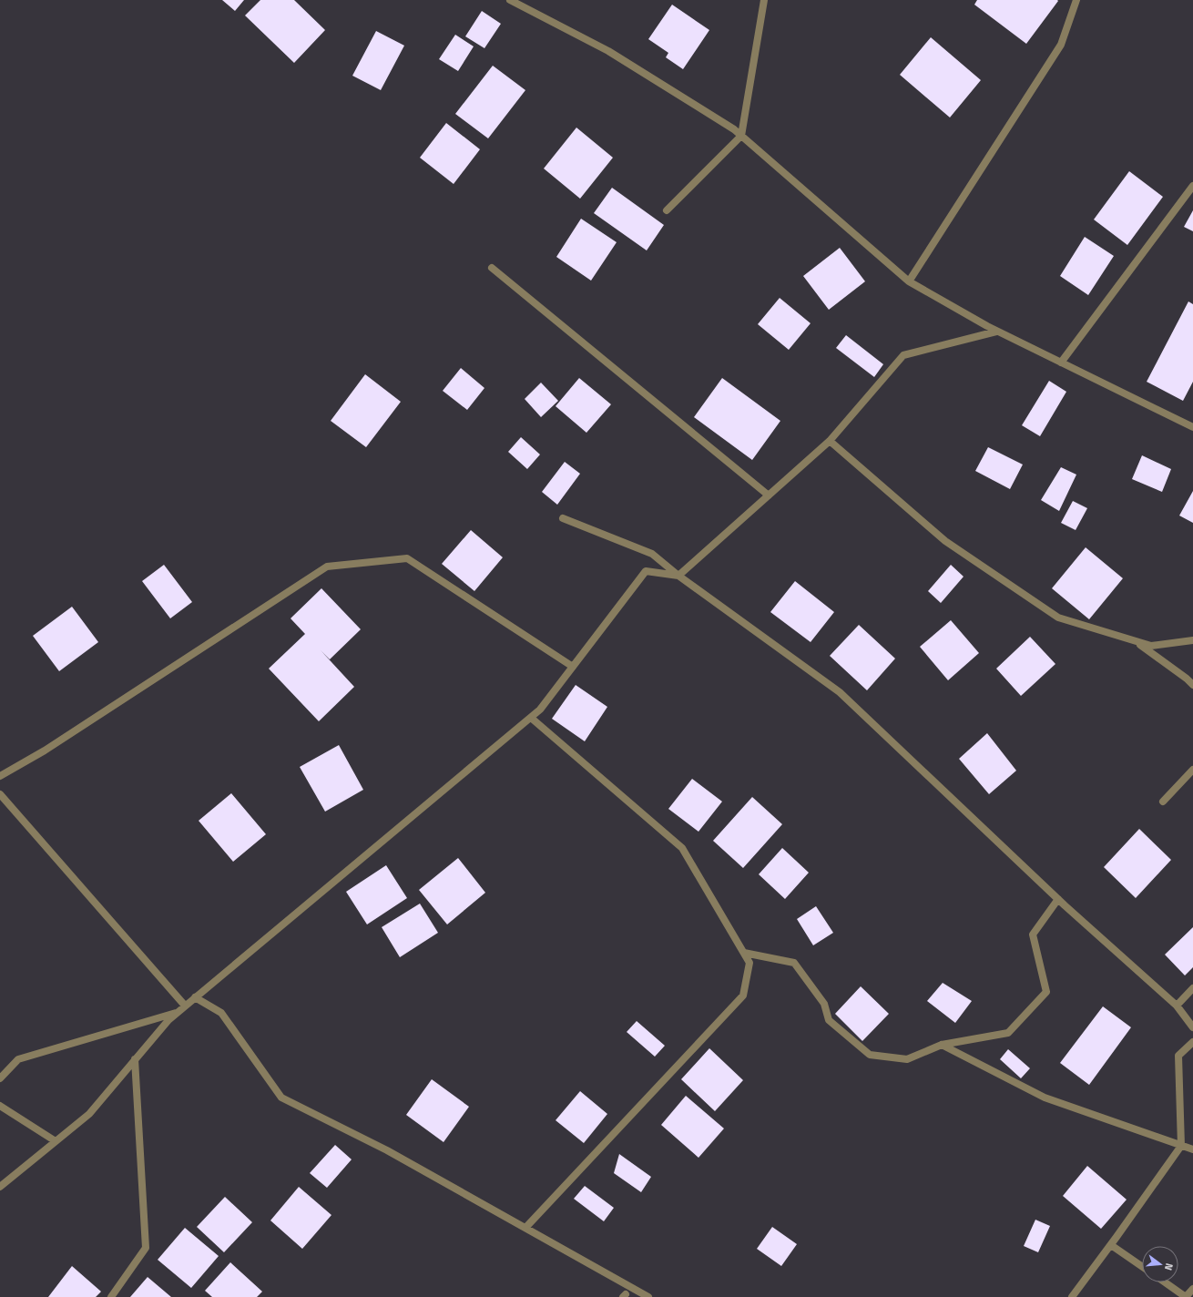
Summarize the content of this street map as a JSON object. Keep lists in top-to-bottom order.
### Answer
{
  "north": "right"
}
